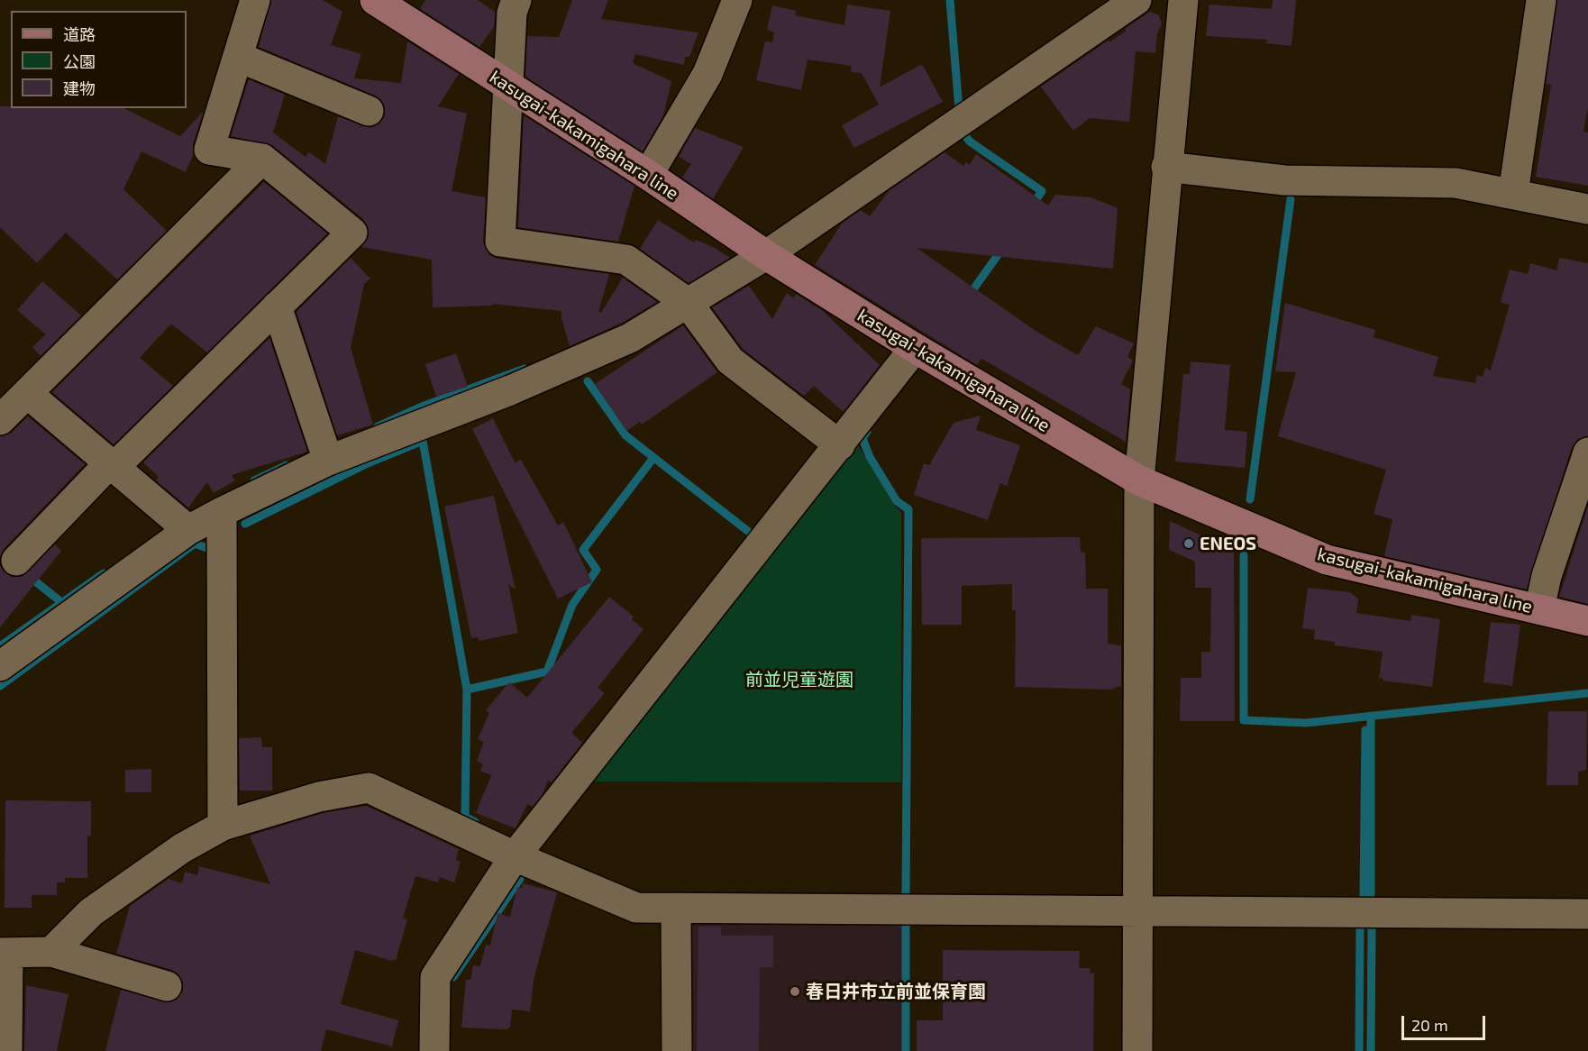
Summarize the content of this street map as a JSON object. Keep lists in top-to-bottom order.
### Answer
{
  "streets": {
    "main road": ["kasugai-kakamigahara line"]
  },
  "parks": ["前並児童遊園"],
  "places": ["ENEOS", "春日井市立前並保育園"],
  "legend": ["道路", "公園", "建物"],
  "scale_bar": "20 m"
}
